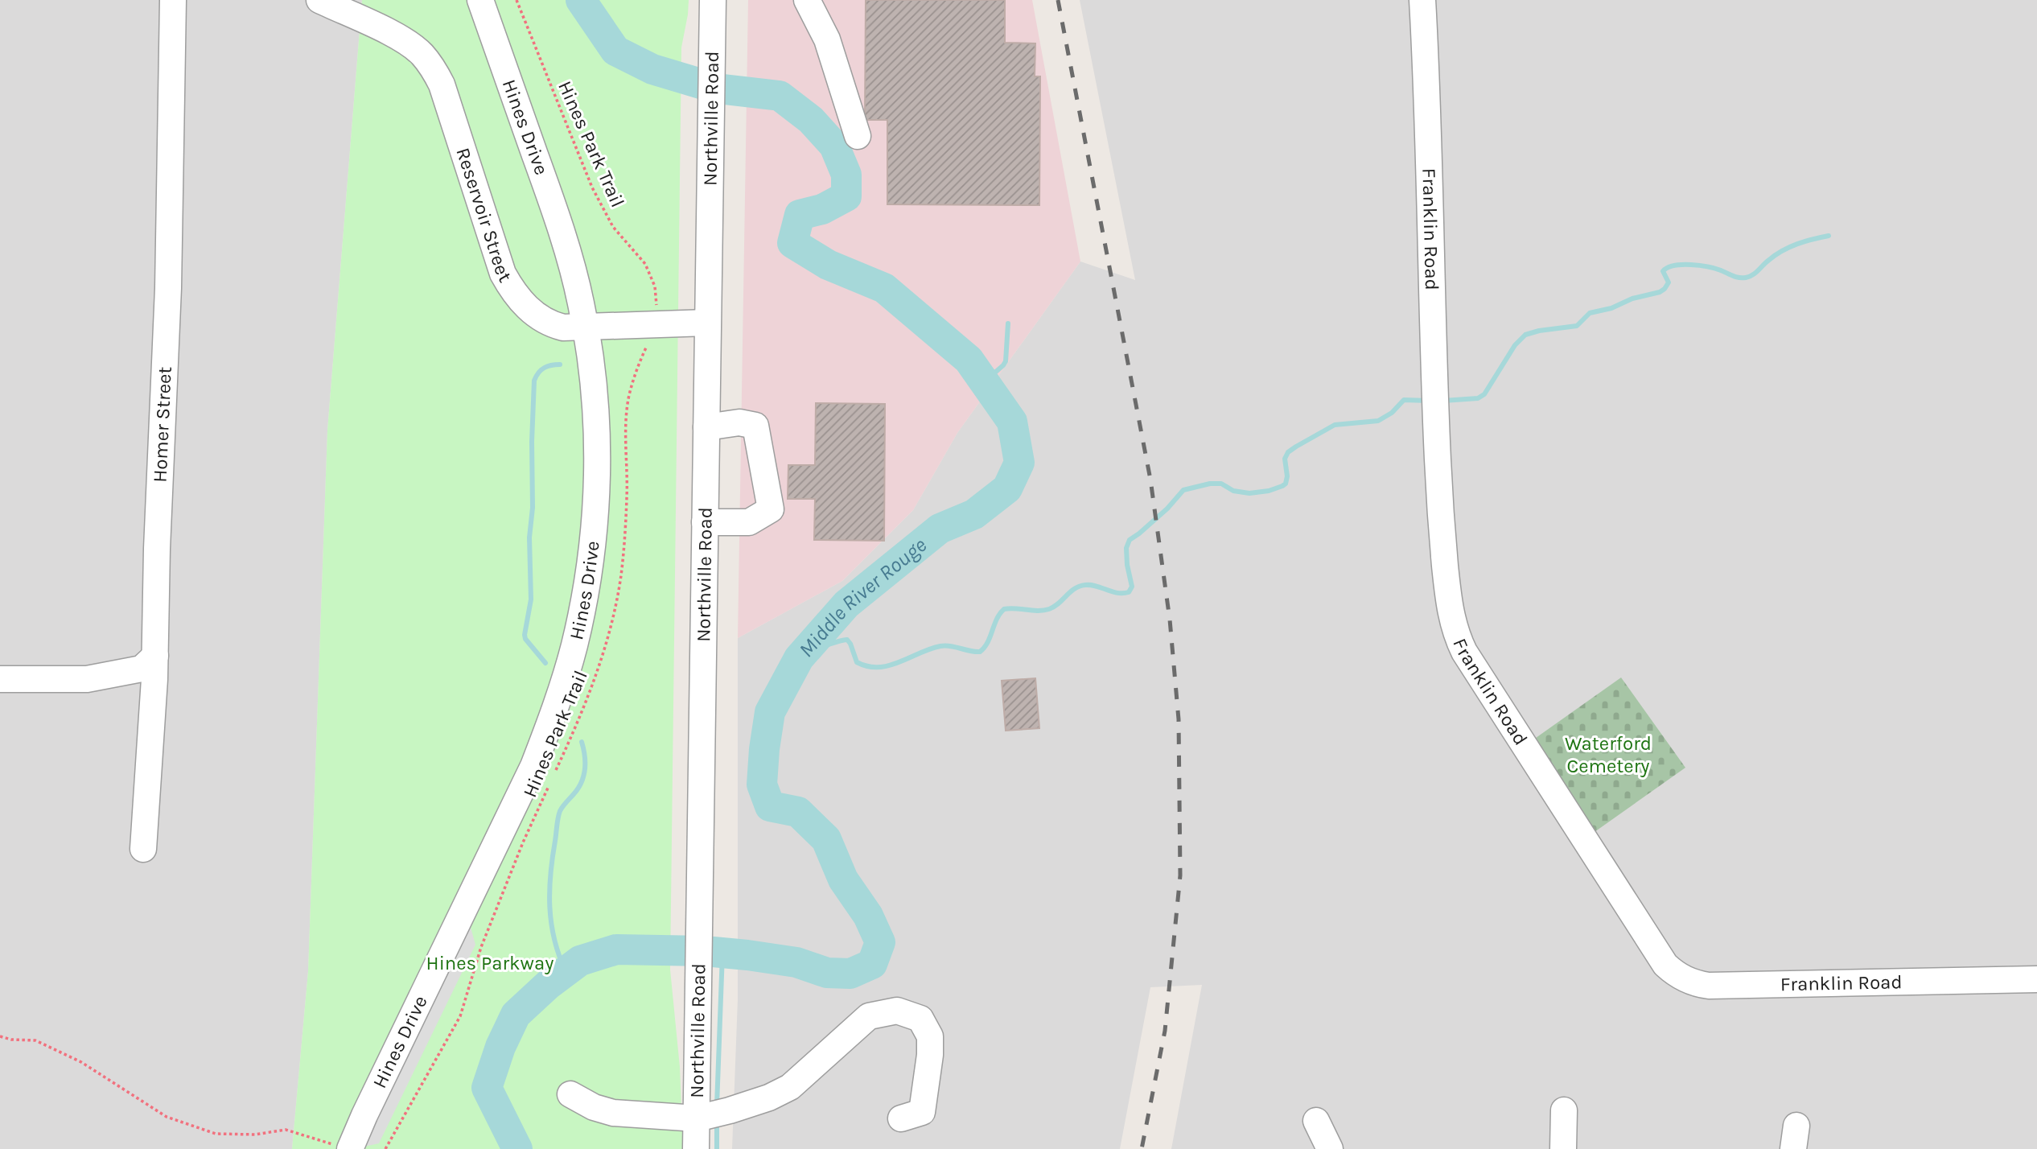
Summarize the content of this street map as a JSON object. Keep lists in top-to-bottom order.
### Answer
{
  "streets": {
    "street": [
      "Northville Road",
      "Hines Drive",
      "Reservoir Street",
      "Franklin Road",
      "Homer Street"
    ],
    "path": ["Hines Park Trail"]
  },
  "crossings": [
    ["Northville Road", "Reservoir Street"],
    ["Hines Drive", "Reservoir Street"],
    ["Hines Park Trail", "Reservoir Street"]
  ],
  "water": ["Middle River Rouge"],
  "parks": ["Waterford Cemetery", "Hines Parkway"]
}
